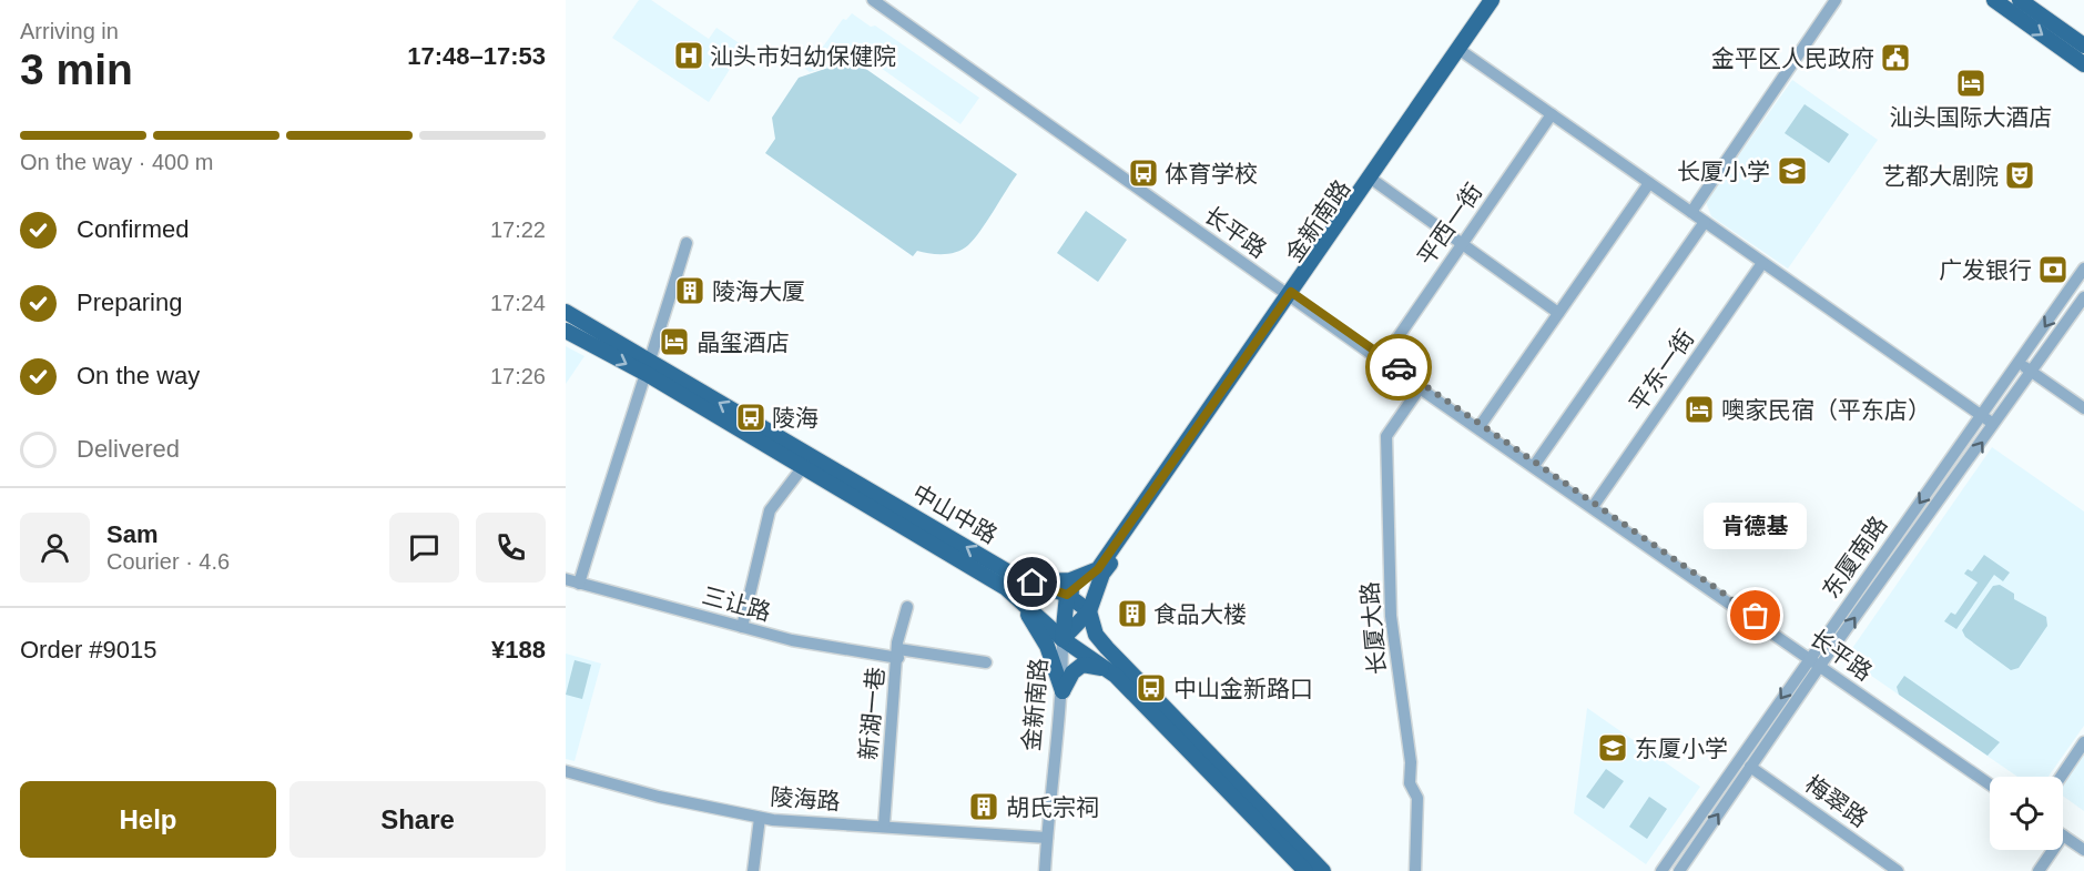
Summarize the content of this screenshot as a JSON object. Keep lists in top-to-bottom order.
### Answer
{
  "streets": {
    "main road": ["金新南路", "中山中路"],
    "street": [
      "平西一街",
      "长平路",
      "平东一街",
      "东厦南路",
      "三让路",
      "长厦大路",
      "新湖一巷",
      "陵海路",
      "梅翠路"
    ]
  },
  "crossings": [
    ["金新南路", "长平路"],
    ["金新南路", "中山中路"],
    ["金新南路", "陵海路"],
    ["平西一街", "长平路"],
    ["长平路", "平东一街"],
    ["长平路", "东厦南路"],
    ["长平路", "长厦大路"],
    ["东厦南路", "梅翠路"],
    ["三让路", "新湖一巷"],
    ["新湖一巷", "陵海路"]
  ],
  "places": {
    "hospital": ["汕头市妇幼保健院"],
    "public building": ["金平区人民政府"],
    "hotel": ["汕头国际大酒店", "晶玺酒店", "噢家民宿（平东店）"],
    "school or university": ["长厦小学", "东厦小学"],
    "bus stop": ["体育学校", "陵海", "中山金新路口"],
    "theatre": ["艺都大剧院"],
    "bank": ["广发银行"],
    "building": ["陵海大厦", "食品大楼", "胡氏宗祠"],
    "other": ["肯德基"]
  },
  "page": {
    "heading": ["3 min", "Arriving in", "17:48–17:53"],
    "panel": [
      "Sam",
      "Courier · 4.6",
      "Order #9015",
      "¥188"
    ],
    "bar": "On the way · 400 m",
    "list": [
      ["Confirmed", "17:22"],
      ["Preparing", "17:24"],
      ["On the way", "17:26"],
      "Delivered"
    ],
    "bubble": "肯德基",
    "buttons": ["Help", "Share"]
  }
}
